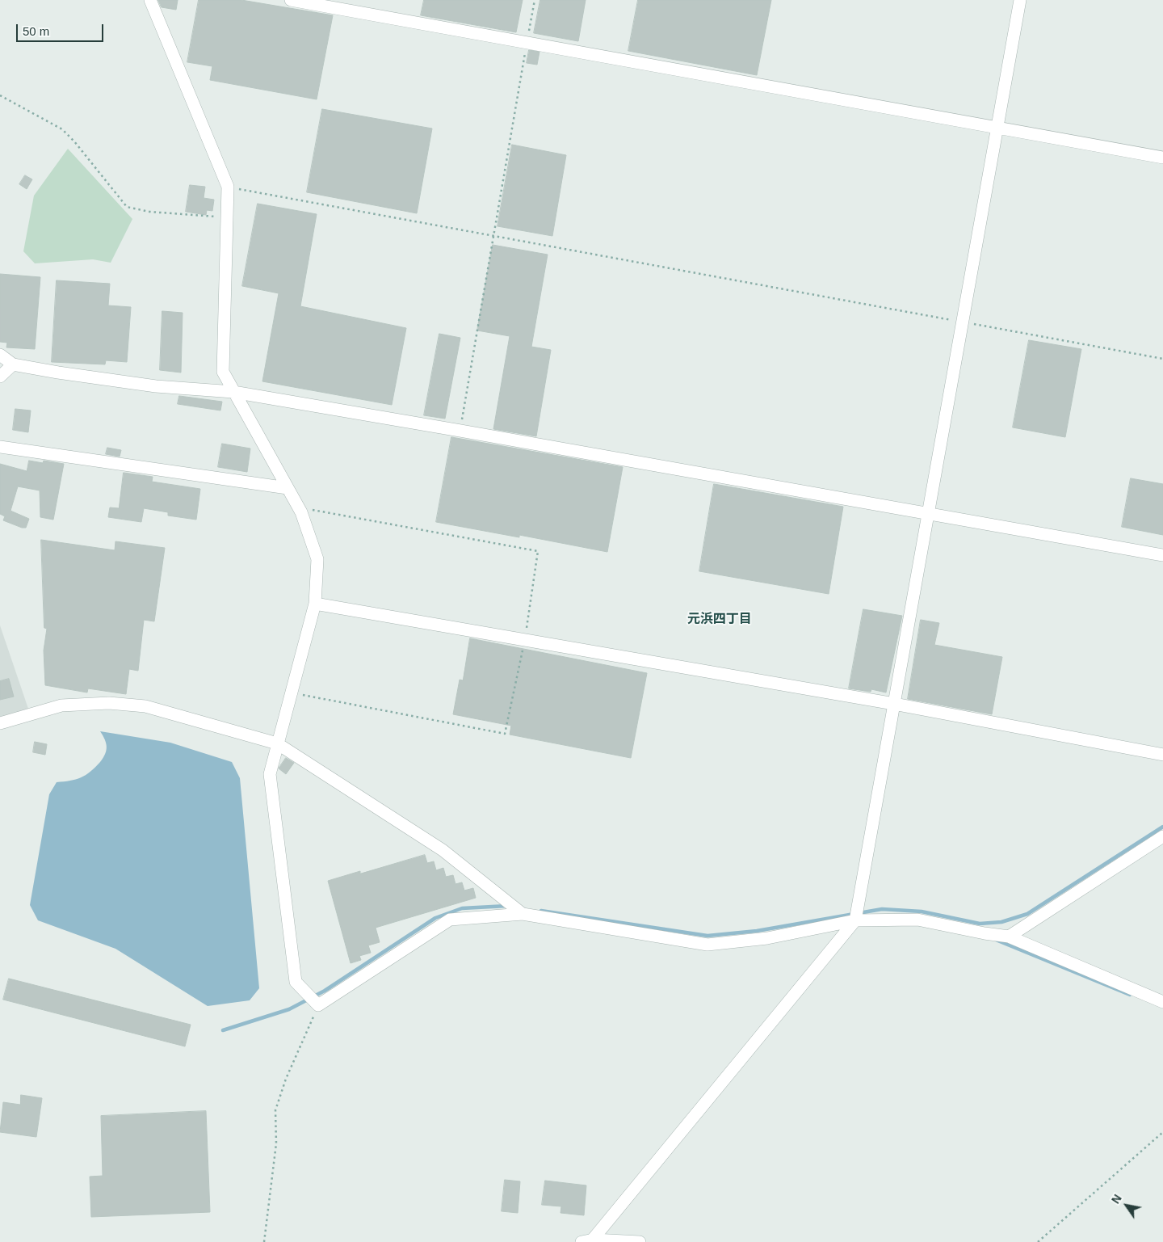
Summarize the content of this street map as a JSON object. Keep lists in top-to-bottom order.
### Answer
{
  "districts": ["元浜四丁目"],
  "scale_bar": "50 m",
  "north": "top left"
}
